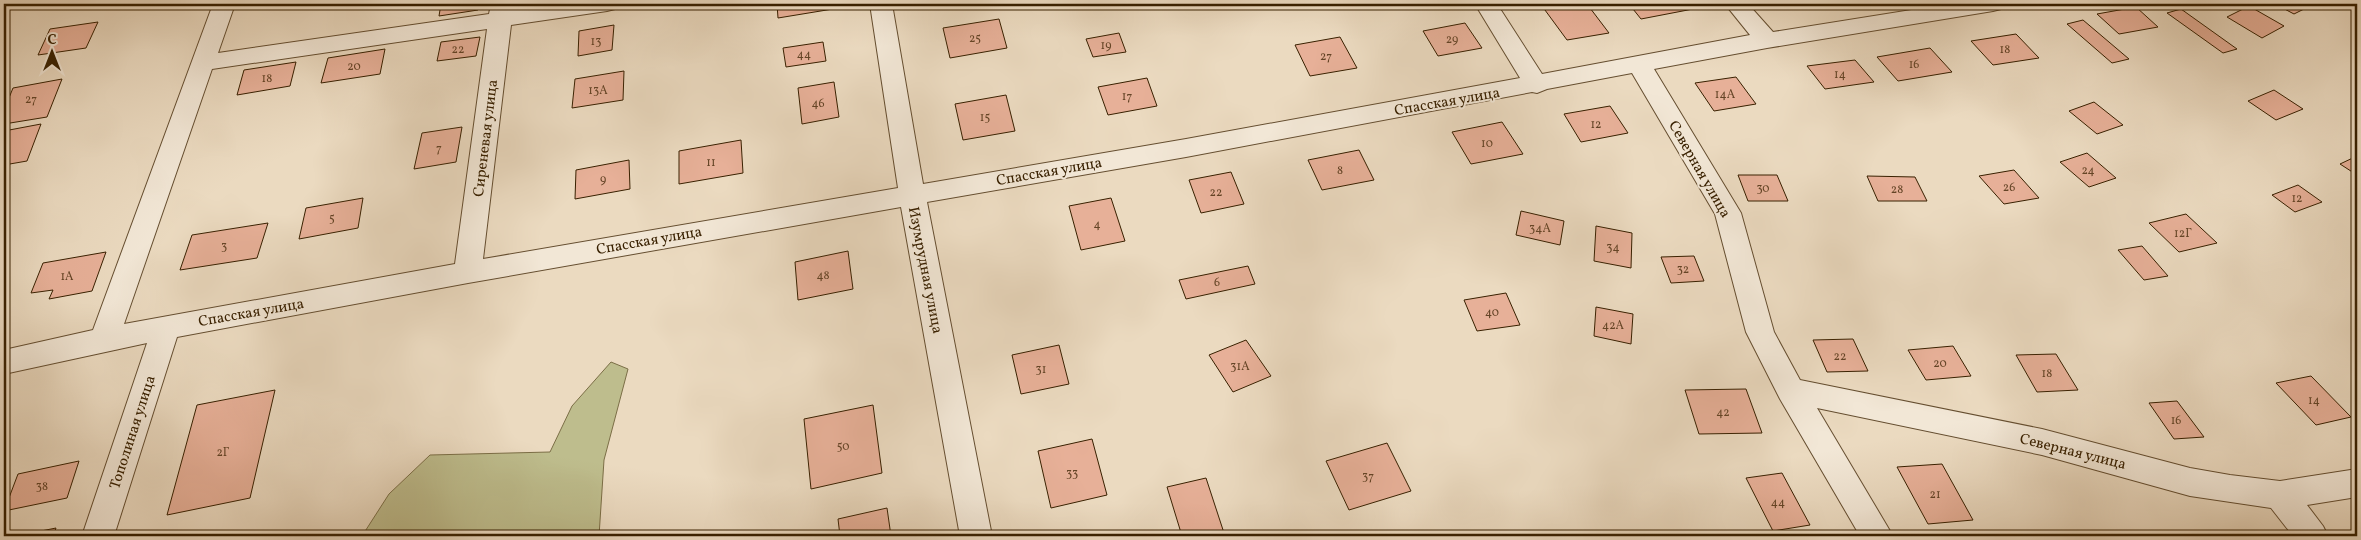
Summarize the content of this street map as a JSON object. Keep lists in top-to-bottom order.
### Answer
{
  "streets": {
    "street": [
      "Спасская улица",
      "Сиреневая улица",
      "Северная улица",
      "Изумрудная улица",
      "Тополиная улица"
    ]
  },
  "crossings": [
    ["Спасская улица", "Сиреневая улица"],
    ["Спасская улица", "Северная улица"],
    ["Спасская улица", "Изумрудная улица"],
    ["Спасская улица", "Тополиная улица"]
  ],
  "house_numbers": [
    "25",
    "29",
    "13",
    "19",
    "22",
    "18",
    "44",
    "27",
    "16",
    "20",
    "14",
    "18",
    "13А",
    "14А",
    "17",
    "27",
    "46",
    "15",
    "12",
    "10",
    "7",
    "11",
    "8",
    "24",
    "9",
    "26",
    "30",
    "28",
    "22",
    "12",
    "5",
    "4",
    "34А",
    "12Г",
    "3",
    "34",
    "32",
    "48",
    "1А",
    "6",
    "40",
    "42А",
    "22",
    "20",
    "31А",
    "31",
    "18",
    "14",
    "42",
    "16",
    "50",
    "2Г",
    "33",
    "37",
    "38",
    "21",
    "44"
  ],
  "north": "top"
}
